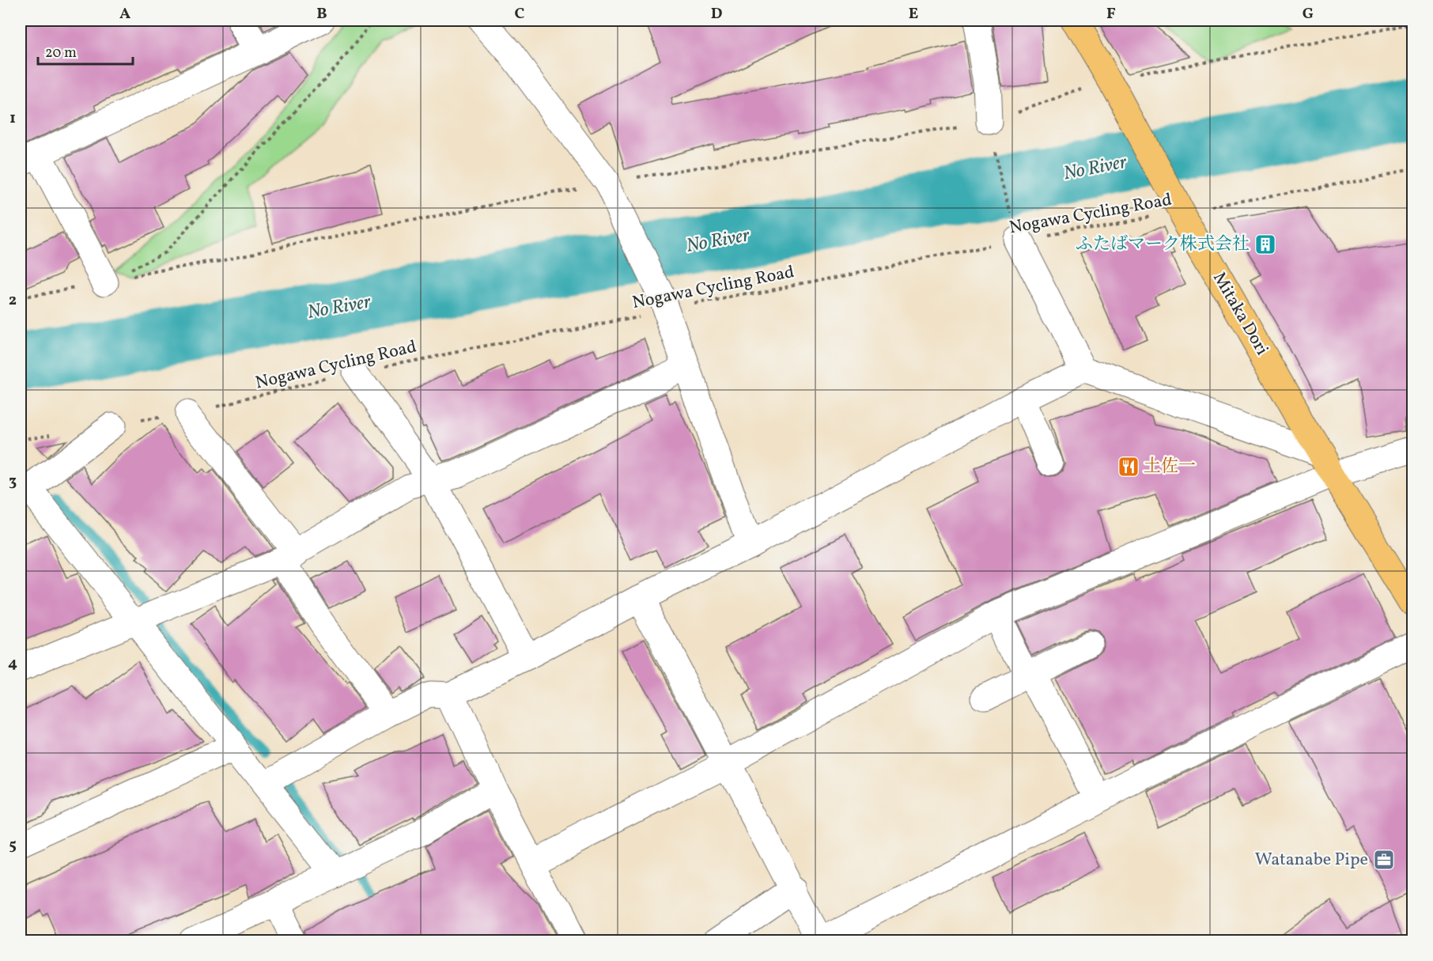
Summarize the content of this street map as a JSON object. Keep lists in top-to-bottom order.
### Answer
{
  "streets": {
    "main road": ["Mitaka Dori"],
    "path": ["Nogawa Cycling Road"]
  },
  "crossings": [
    ["Nogawa Cycling Road", "Mitaka Dori"]
  ],
  "water": ["No River"],
  "places": {
    "building": ["ふたばマーク株式会社"],
    "restaurant": ["土佐一"],
    "office": ["Watanabe Pipe"]
  },
  "scale_bar": "20 m",
  "grid": {
    "columns": [
      "A",
      "B",
      "C",
      "D",
      "E",
      "F",
      "G"
    ],
    "rows": [
      "1",
      "2",
      "3",
      "4",
      "5"
    ]
  }
}
